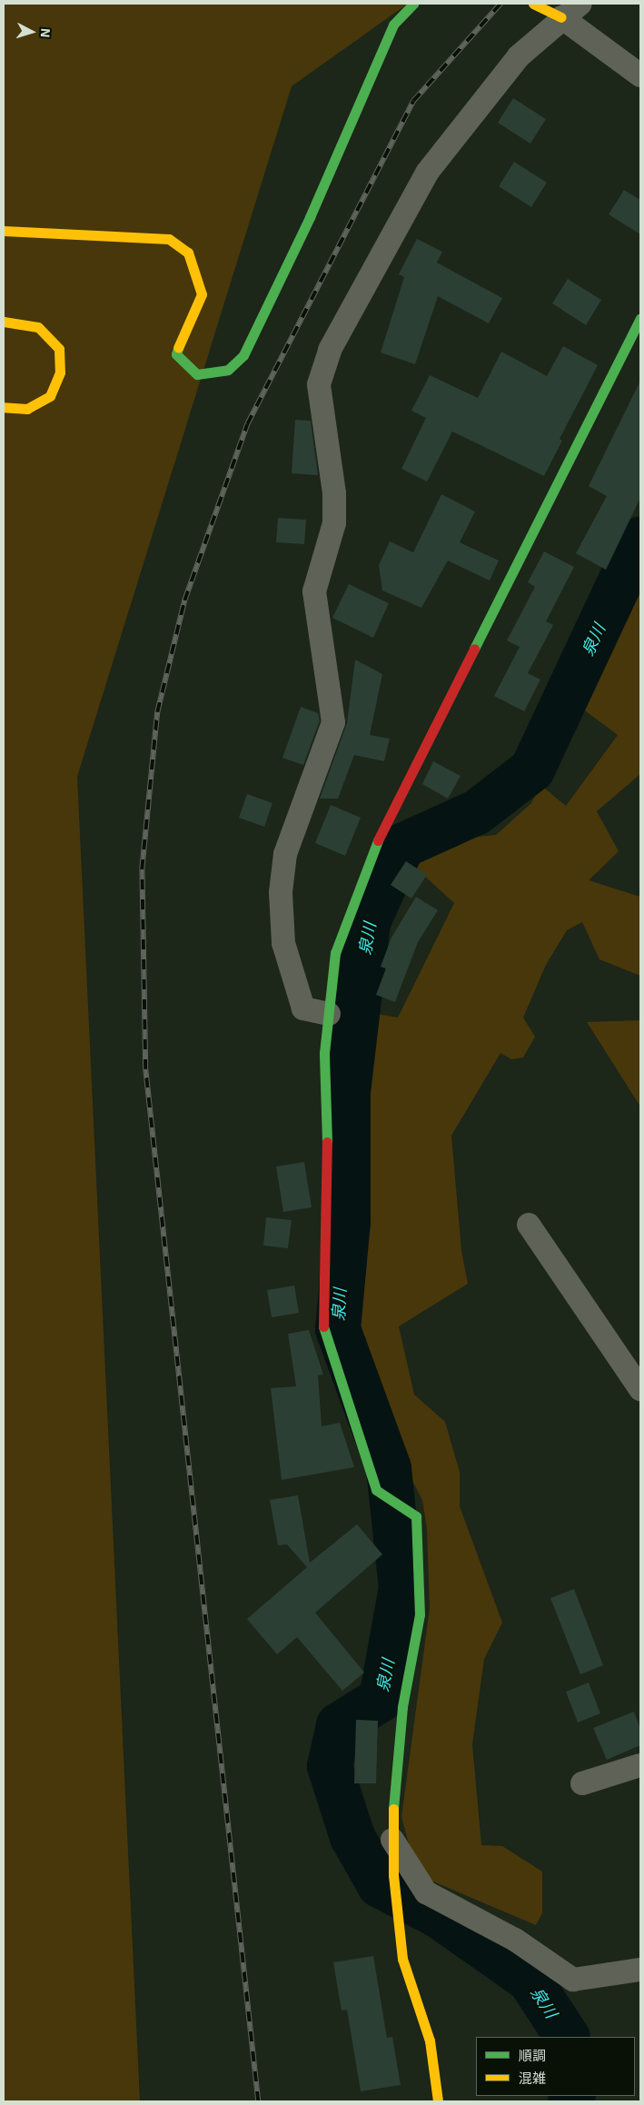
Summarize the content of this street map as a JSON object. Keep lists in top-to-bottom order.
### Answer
{
  "water": ["泉川"],
  "legend": ["順調", "混雑"],
  "north": "right"
}
